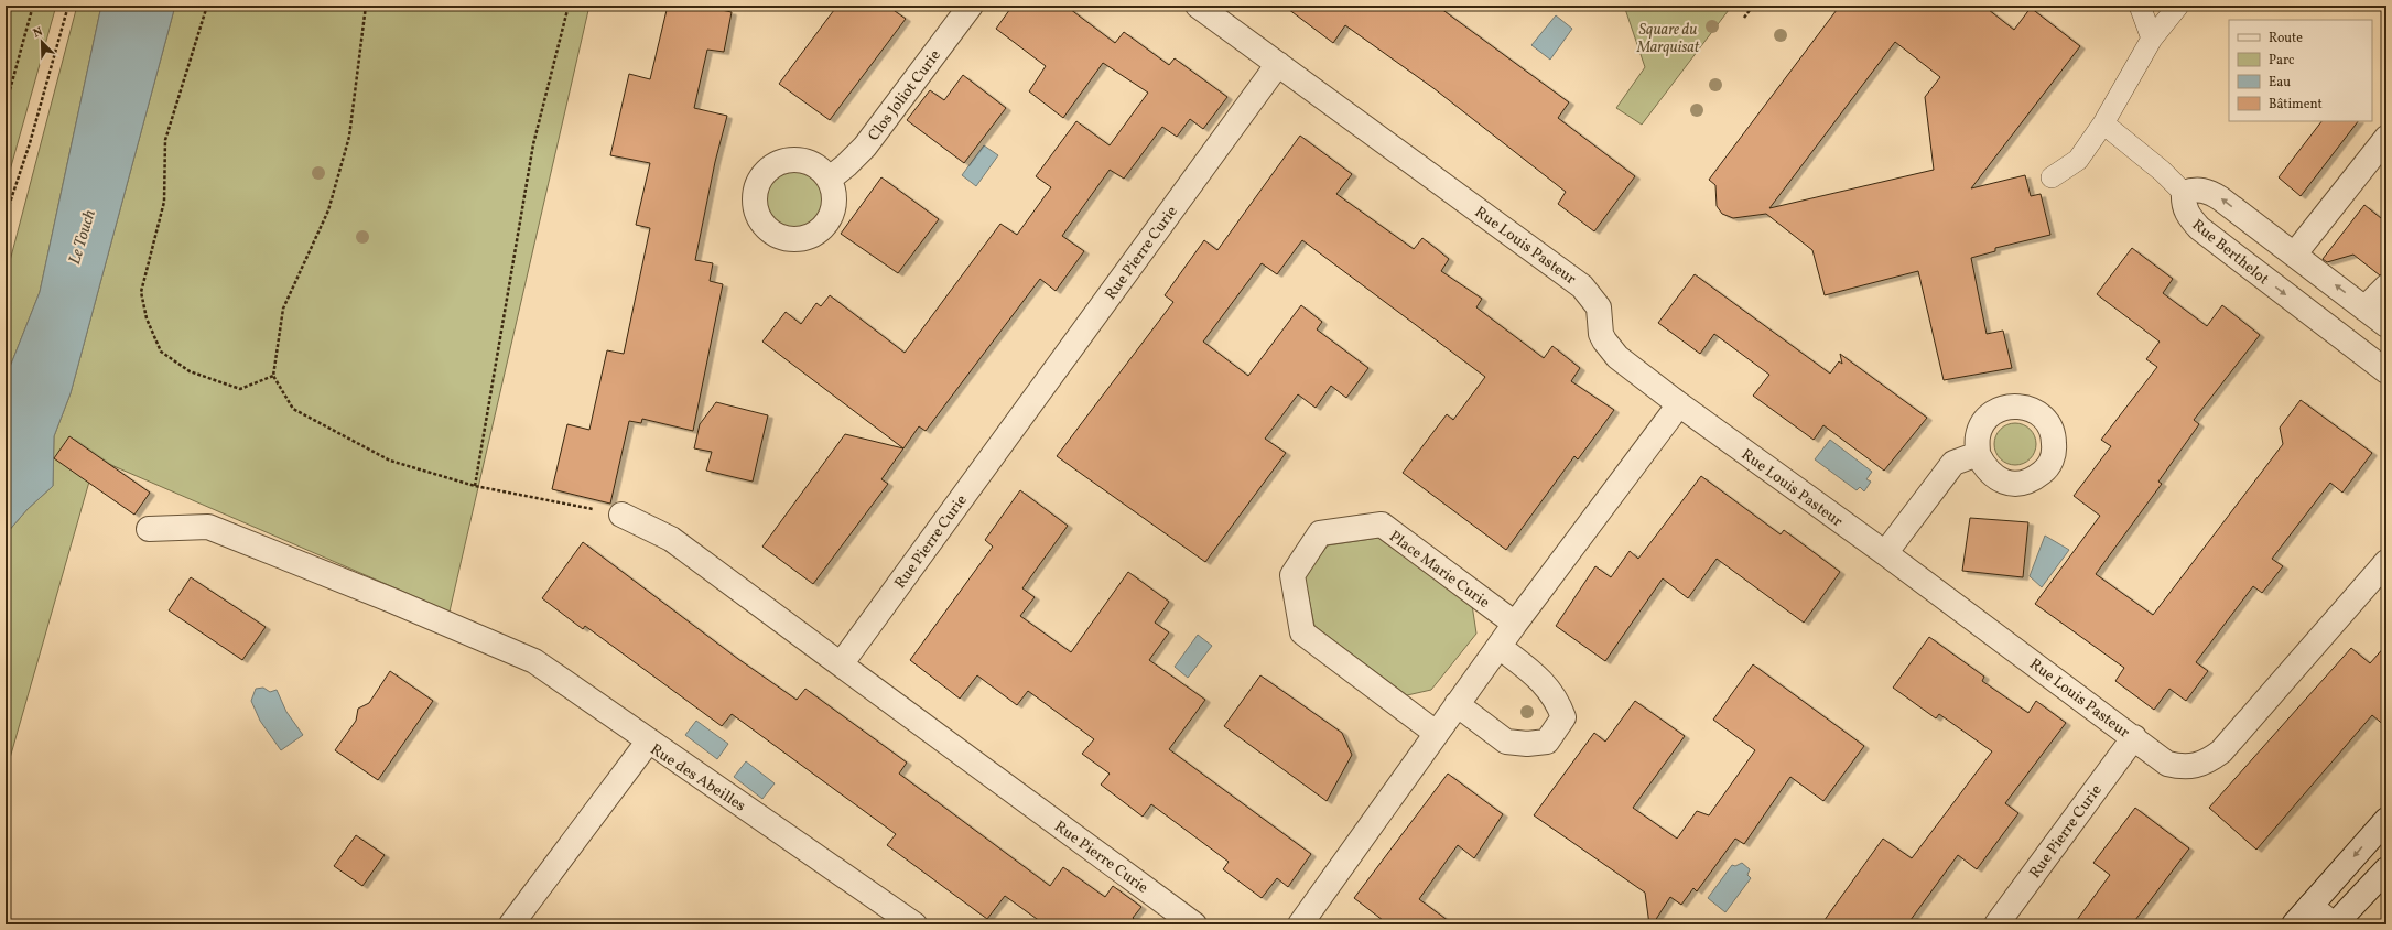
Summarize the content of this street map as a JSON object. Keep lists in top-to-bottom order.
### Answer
{
  "streets": {
    "street": [
      "Clos Joliot Curie",
      "Rue Louis Pasteur",
      "Rue Berthelot",
      "Rue Pierre Curie",
      "Place Marie Curie",
      "Rue des Abeilles"
    ]
  },
  "crossings": [
    ["Rue Louis Pasteur", "Rue Pierre Curie"]
  ],
  "water": ["Le Touch"],
  "parks": ["Square du Marquisat"],
  "legend": [
    "Route",
    "Parc",
    "Eau",
    "Bâtiment"
  ],
  "north": "top left"
}
